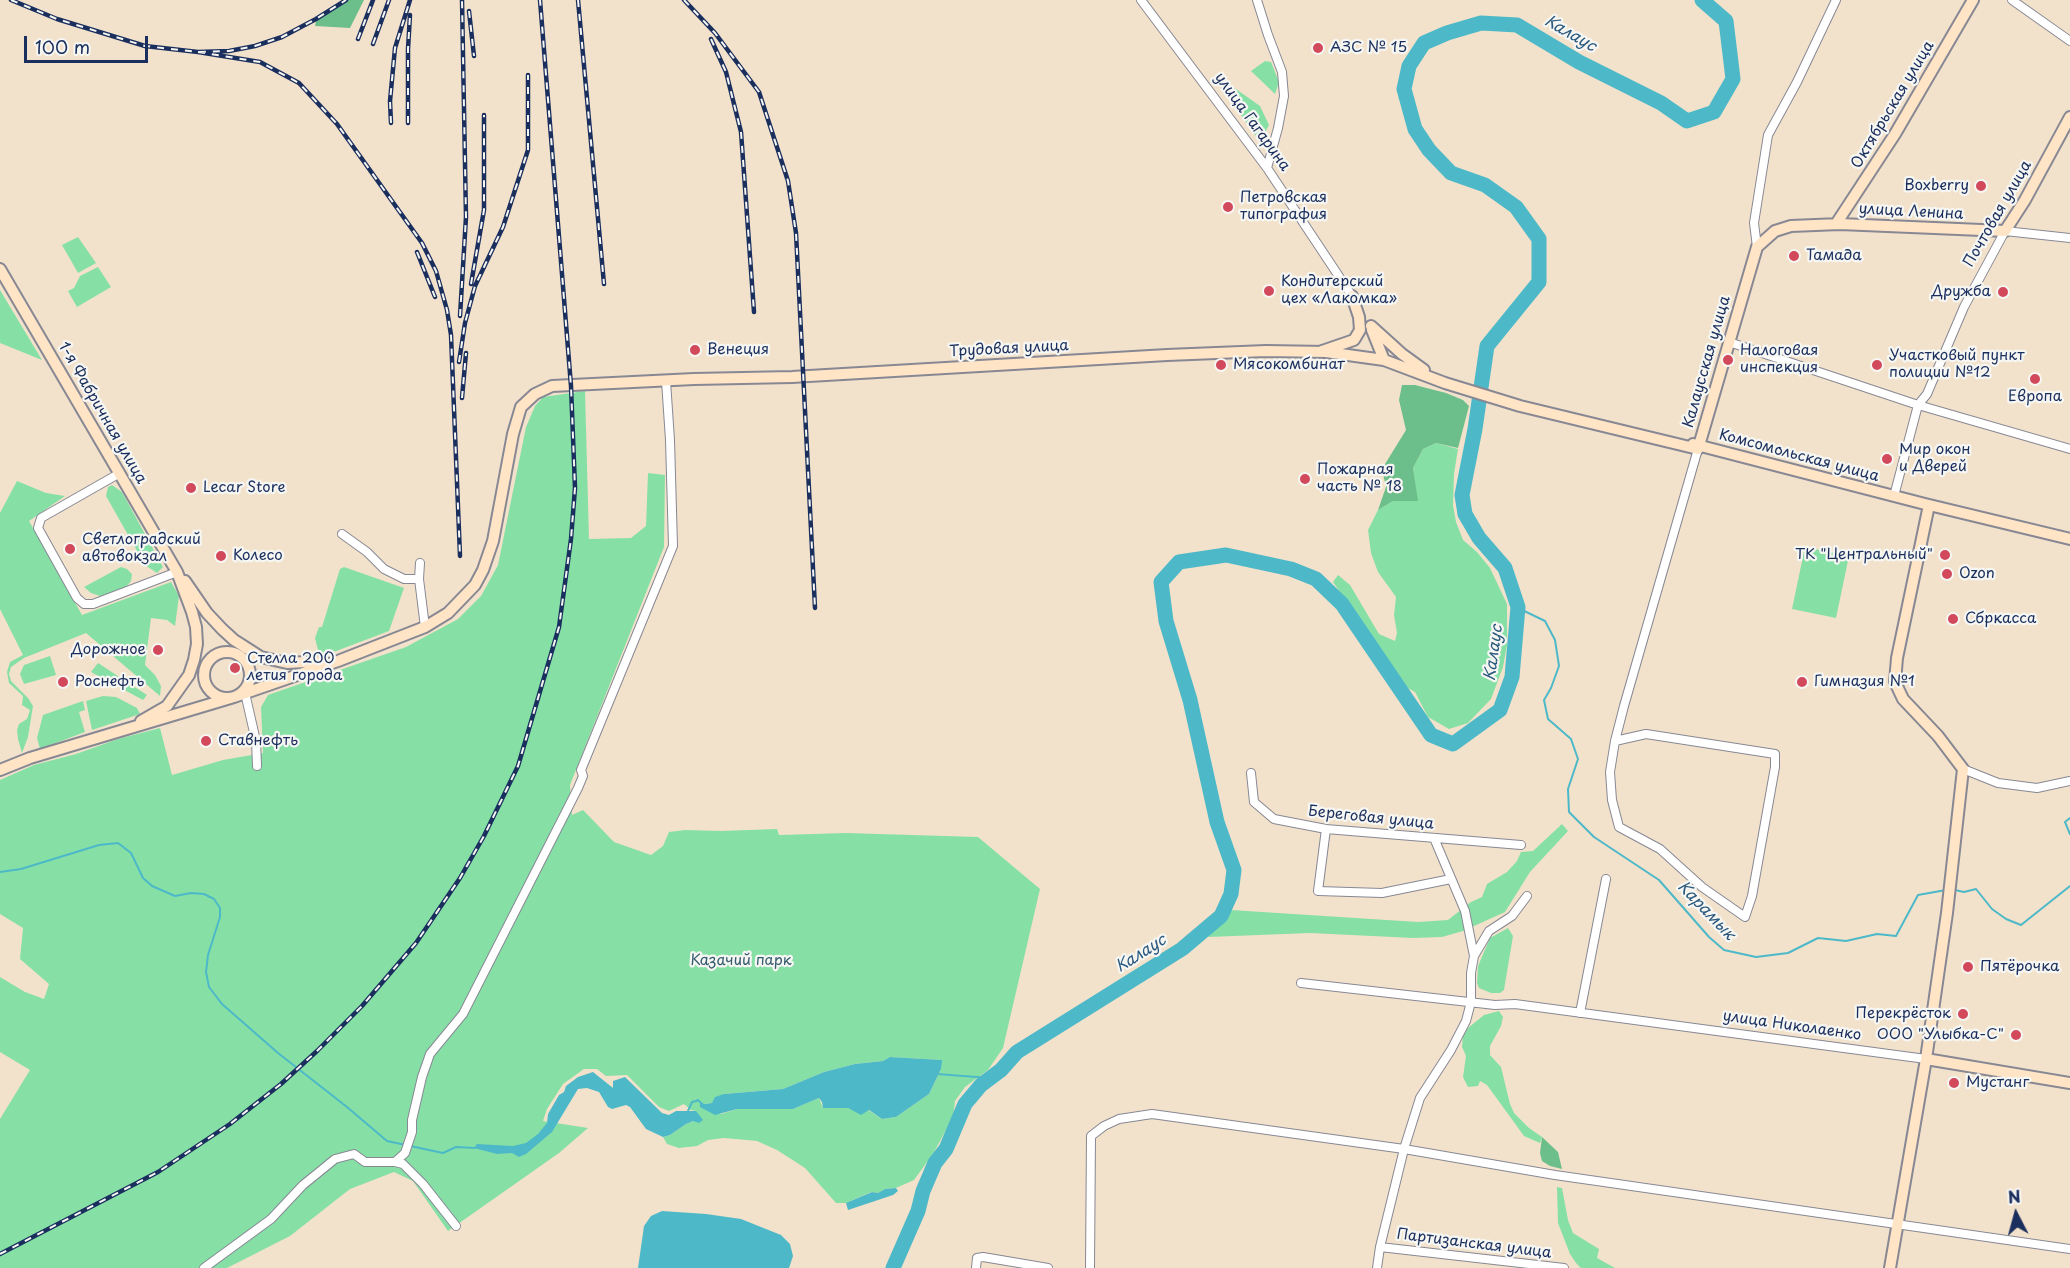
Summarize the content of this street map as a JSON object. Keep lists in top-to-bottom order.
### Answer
{
  "streets": {
    "main road": [
      "Октябрьская улица",
      "улица Гагарина",
      "улица Ленина",
      "Почтовая улица",
      "Трудовая улица",
      "Калаусская улица",
      "1-я Фабричная улица",
      "Комсомольская улица",
      "улица Николаенко"
    ],
    "street": ["Береговая улица", "Партизанская улица"]
  },
  "crossings": [
    ["Октябрьская улица", "улица Ленина"],
    ["улица Гагарина", "Трудовая улица"],
    ["улица Ленина", "Почтовая улица"],
    ["улица Ленина", "Калаусская улица"],
    ["Почтовая улица", "Комсомольская улица"],
    ["Трудовая улица", "Комсомольская улица"],
    ["Калаусская улица", "Комсомольская улица"],
    ["Береговая улица", "Партизанская улица"],
    ["улица Николаенко", "Партизанская улица"]
  ],
  "water": ["Калаус", "Карамык"],
  "parks": ["Казачий парк"],
  "places": [
    "АЗС № 15",
    "Boxberry",
    "Петровская типография",
    "Тамада",
    "Кондитерский цех «Лакомка»",
    "Дружба",
    "Венеция",
    "Налоговая инспекция",
    "Мясокомбинат",
    "Участковый пункт полиции №12",
    "Европа",
    "Мир окон и Дверей",
    "Пожарная часть № 18",
    "Lecar Store",
    "Светлоградский автовокзал",
    "ТК \"Центральный\"",
    "Колесо",
    "Ozon",
    "Сбркасса",
    "Дорожное",
    "Стелла 200 летия города",
    "Роснефть",
    "Гимназия №1",
    "Ставнефть",
    "Пятёрочка",
    "Перекрёсток",
    "ООО \"Улыбка-С\"",
    "Мустанг"
  ],
  "scale_bar": "100 m",
  "north": "top"
}
